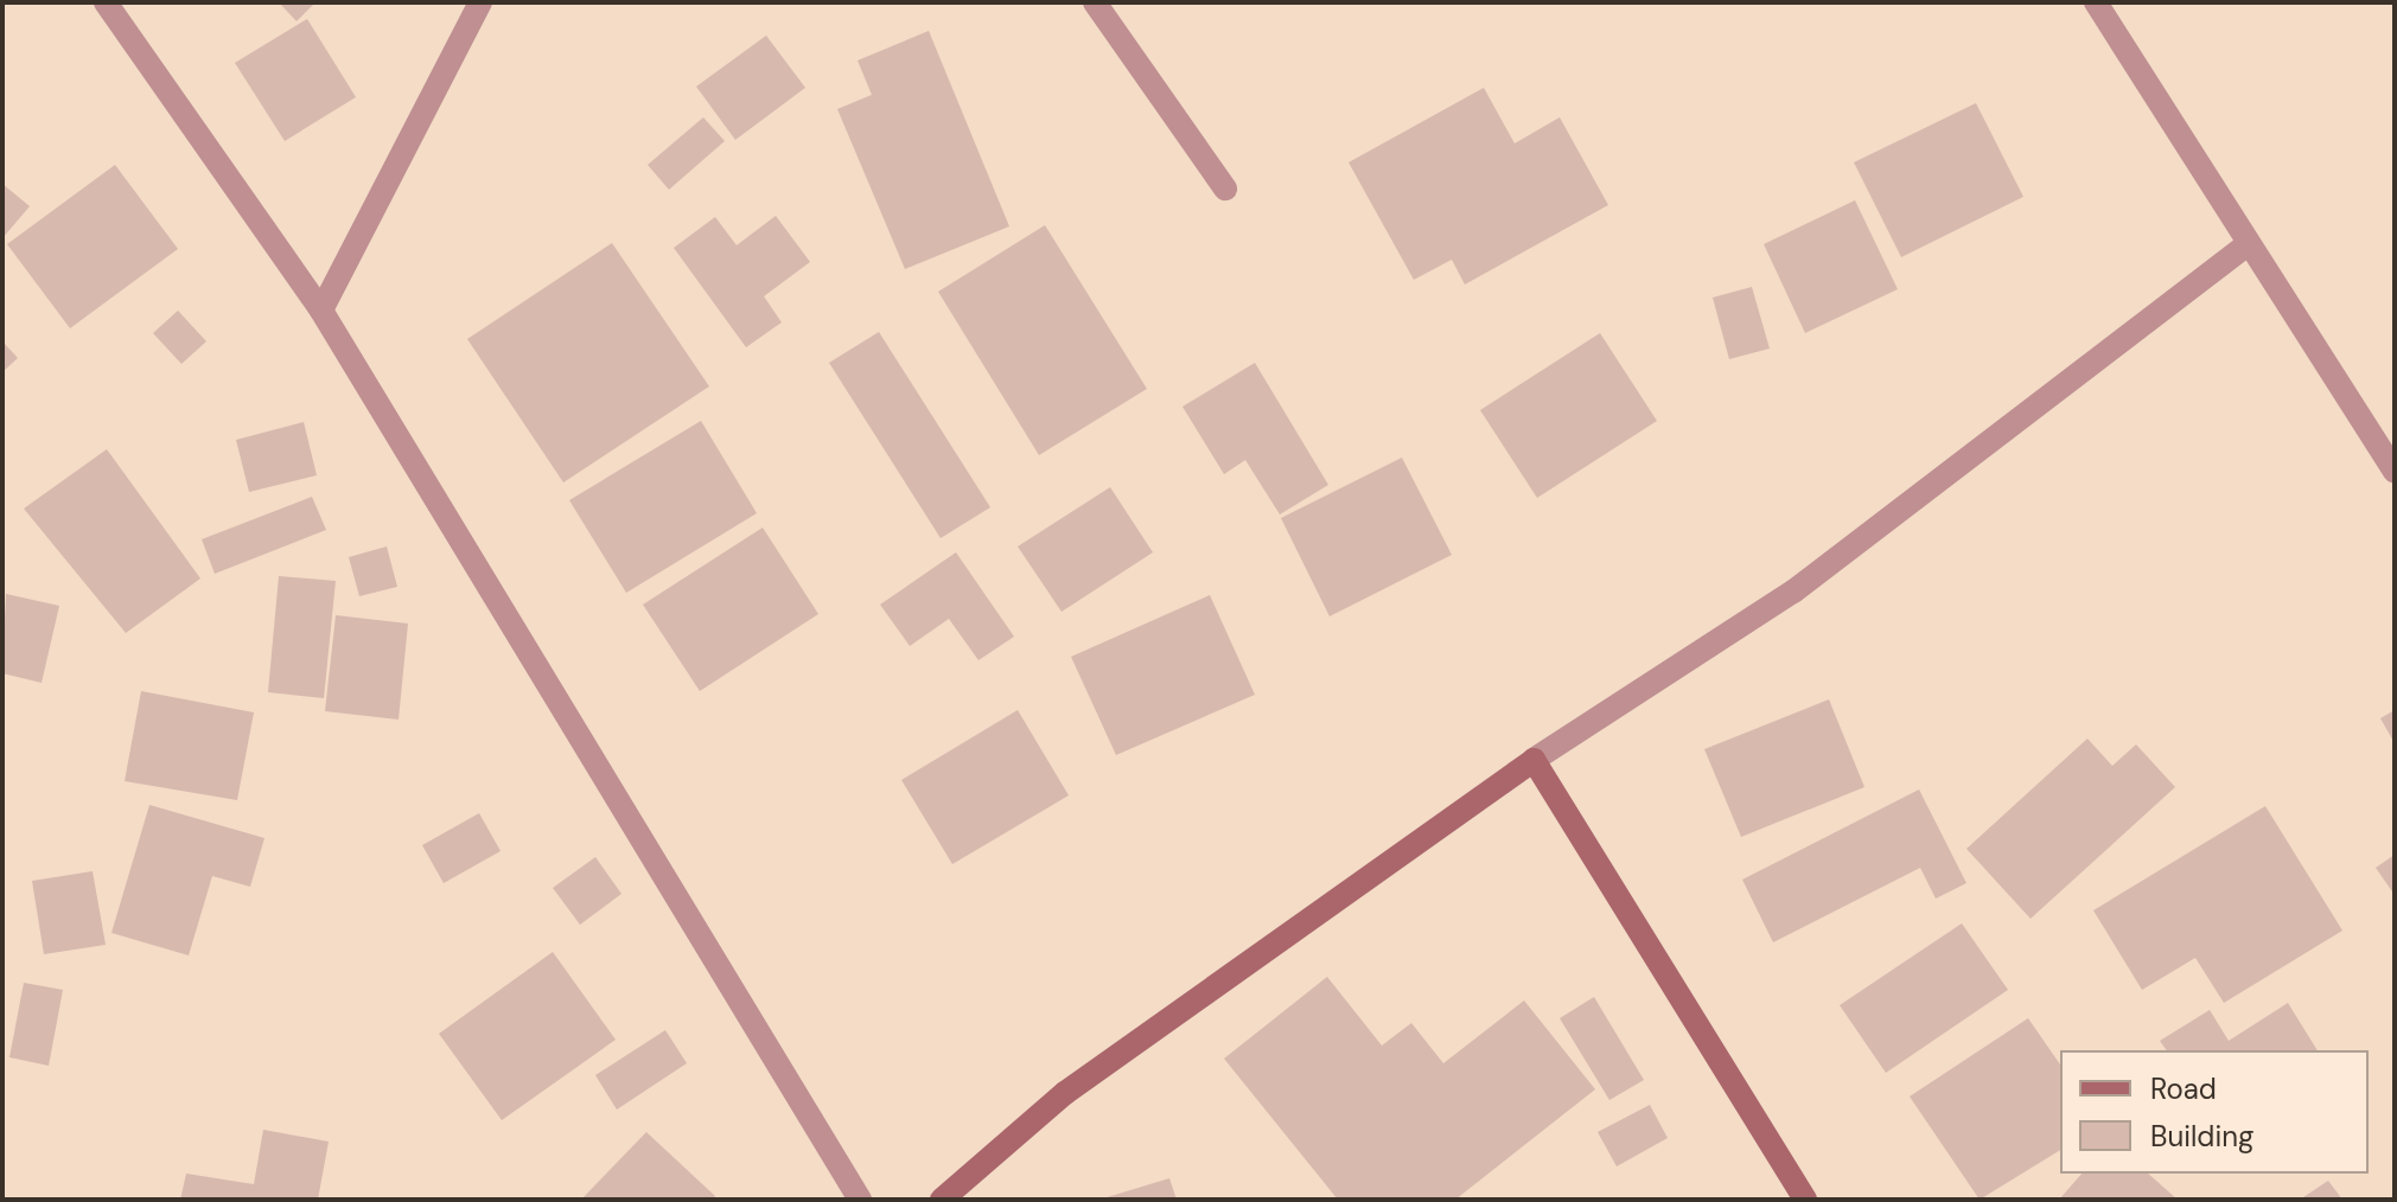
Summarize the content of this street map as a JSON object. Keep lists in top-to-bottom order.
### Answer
{
  "legend": ["Road", "Building"]
}
